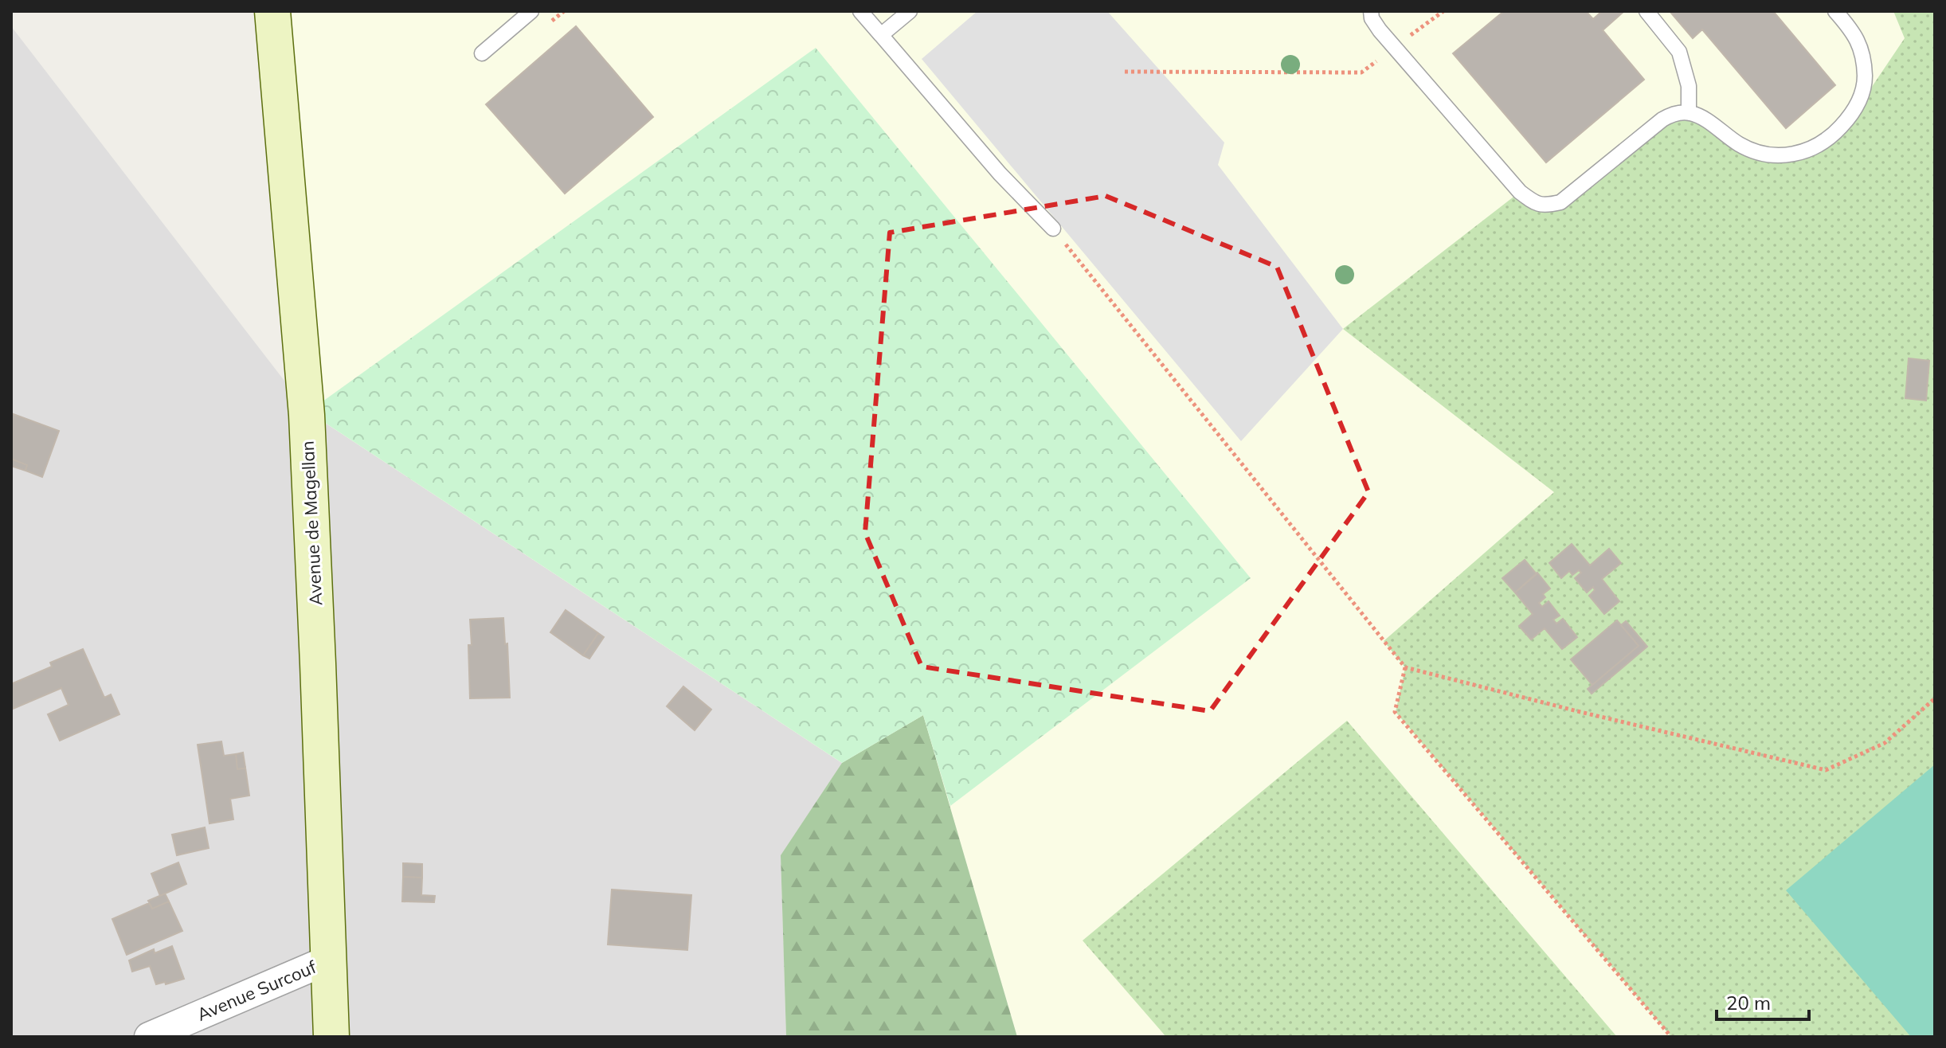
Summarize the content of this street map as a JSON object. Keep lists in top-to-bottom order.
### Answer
{
  "streets": {
    "street": ["Avenue de Magellan", "Avenue Surcouf"]
  },
  "crossings": [
    ["Avenue de Magellan", "Avenue Surcouf"]
  ],
  "scale_bar": "20 m"
}
